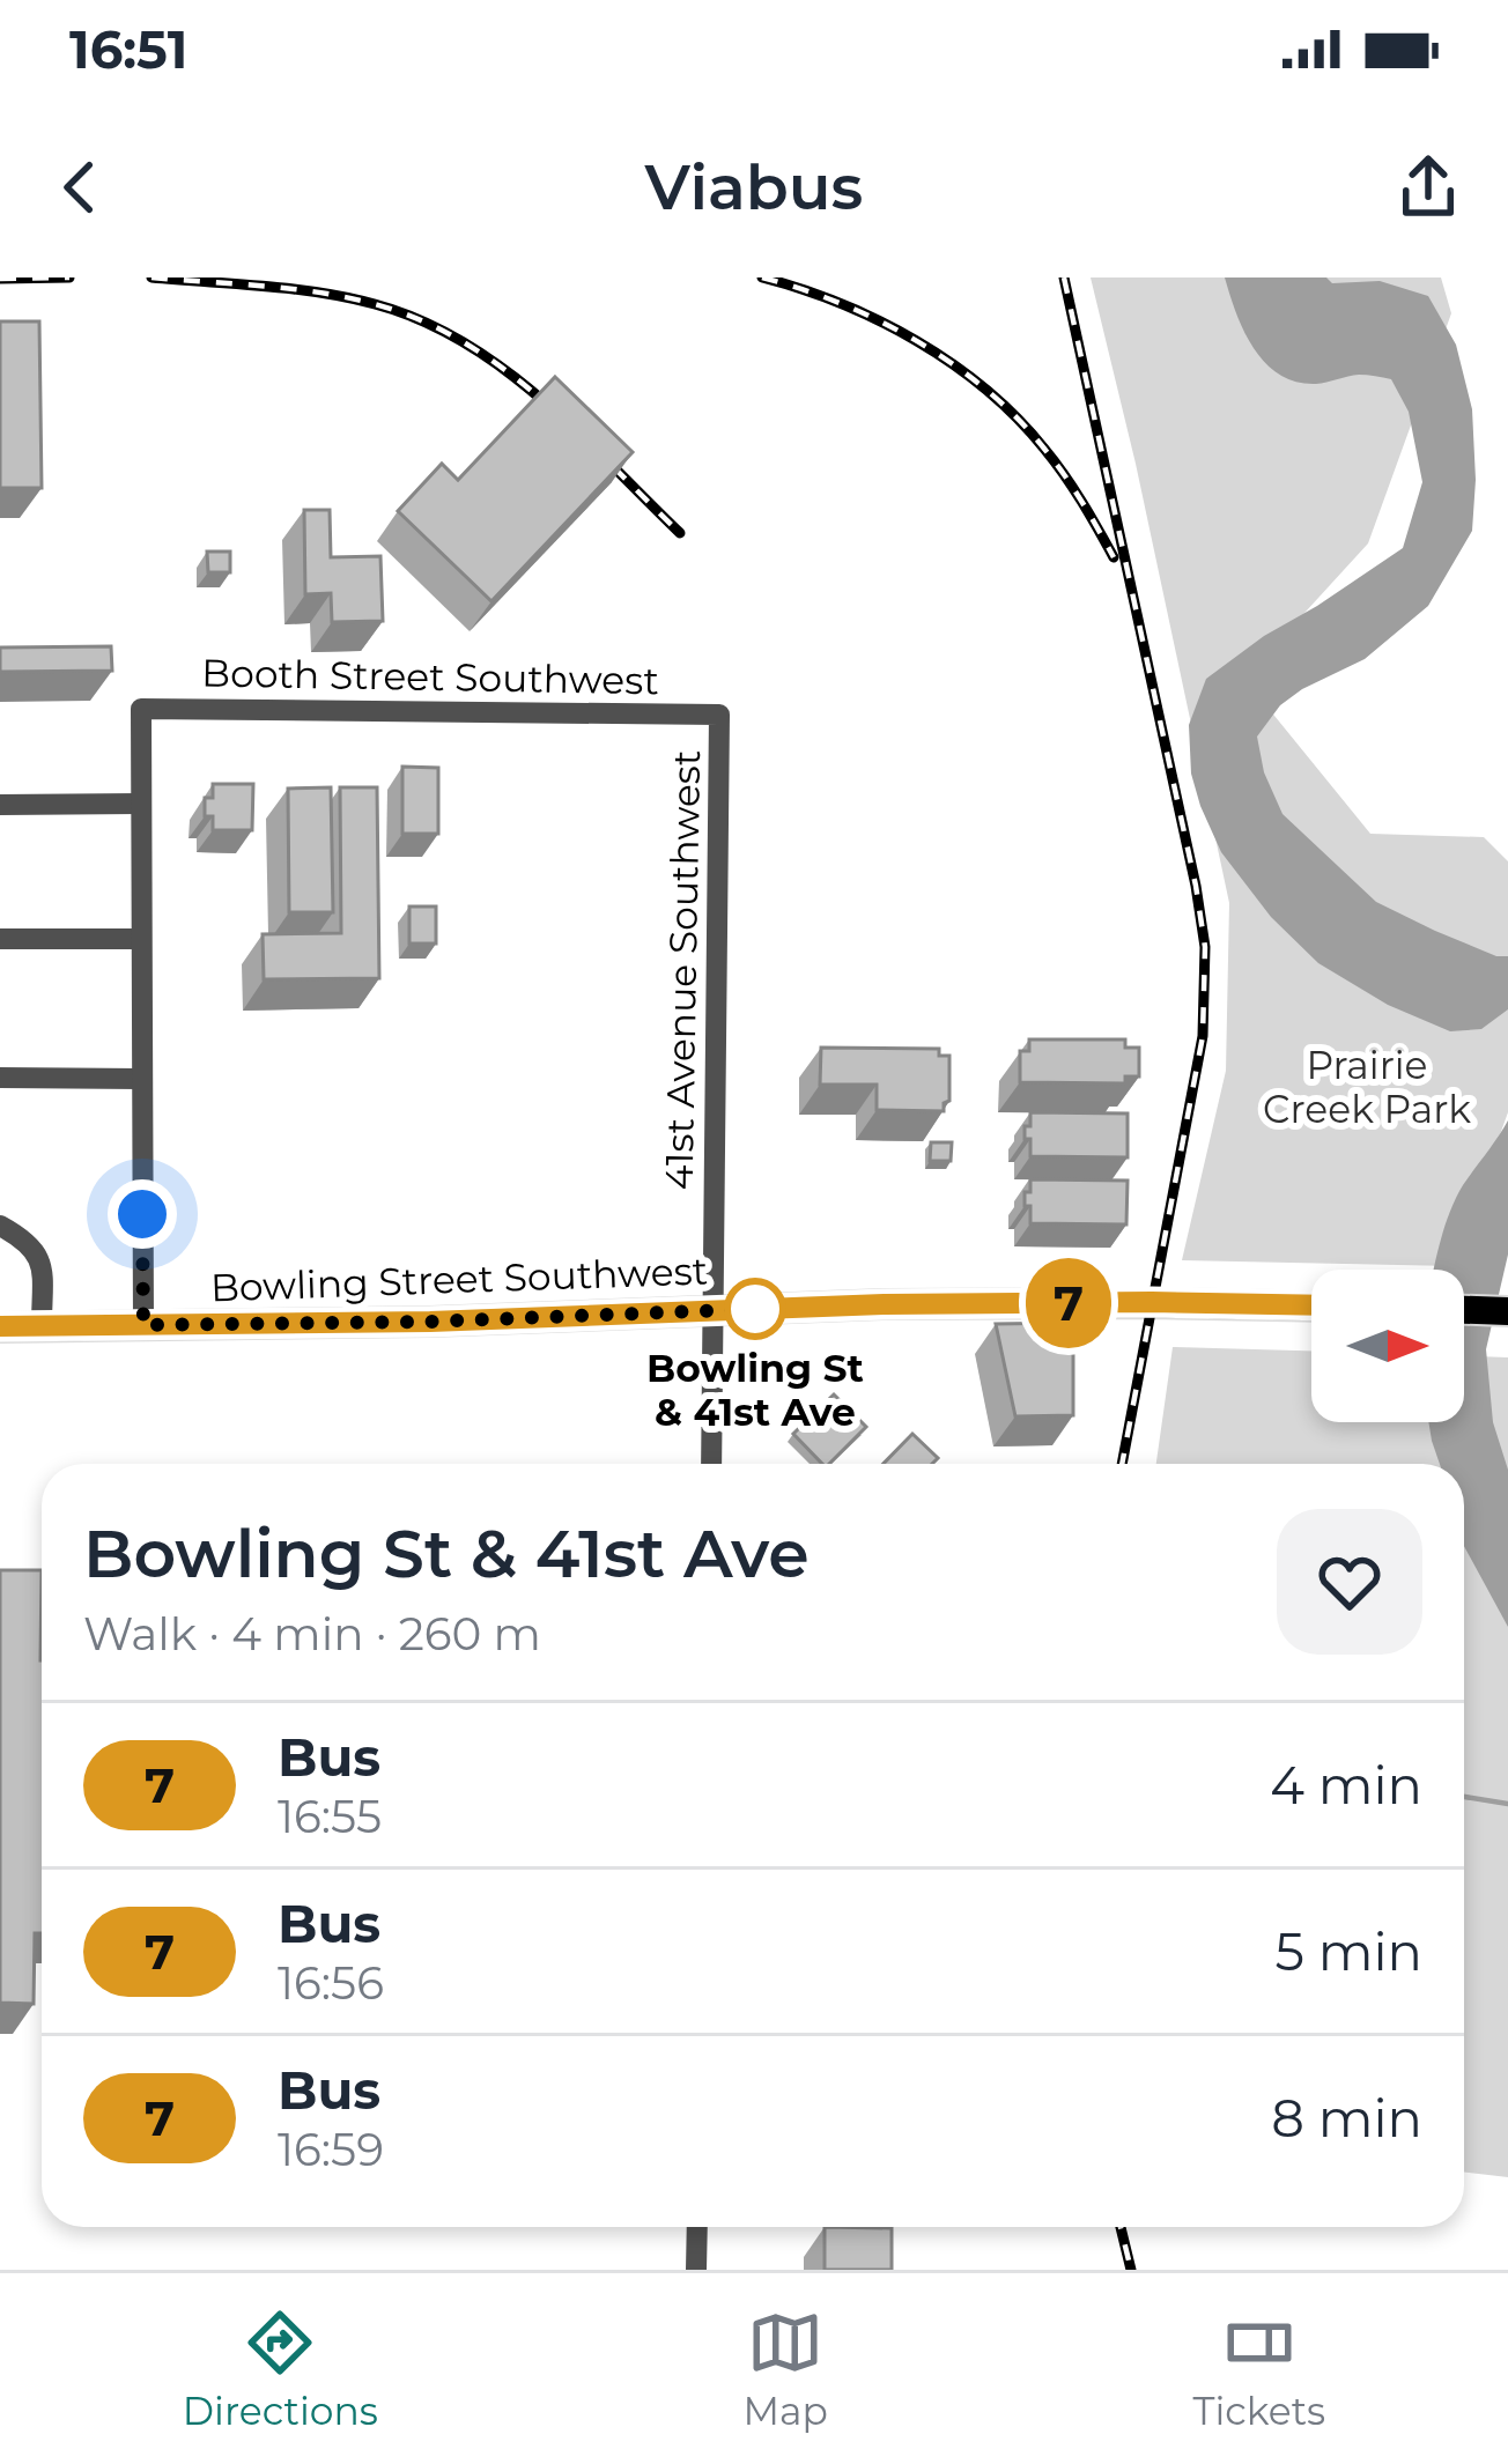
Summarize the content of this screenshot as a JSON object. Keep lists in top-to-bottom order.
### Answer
{
  "streets": {
    "main road": ["Bowling Street Southwest"],
    "street": ["Booth Street Southwest", "41st Avenue Southwest"]
  },
  "crossings": [
    ["Booth Street Southwest", "41st Avenue Southwest"],
    ["41st Avenue Southwest", "Bowling Street Southwest"]
  ],
  "parks": ["Prairie Creek Park"],
  "places": ["Bowling St & 41st Ave"],
  "lines": ["bus line 7"],
  "north": "right",
  "page": {
    "status": "16:51",
    "header": "Viabus",
    "on_map": "7",
    "heading": ["Bowling St & 41st Ave", "Walk · 4 min · 260 m"],
    "list": [
      {
        "mark": "7",
        "name": "Bus",
        "note": "16:55",
        "value": "4 min"
      },
      {
        "mark": "7",
        "name": "Bus",
        "note": "16:56",
        "value": "5 min"
      },
      {
        "mark": "7",
        "name": "Bus",
        "note": "16:59",
        "value": "8 min"
      }
    ],
    "tabs": ["Directions", "Map", "Tickets"]
  }
}
